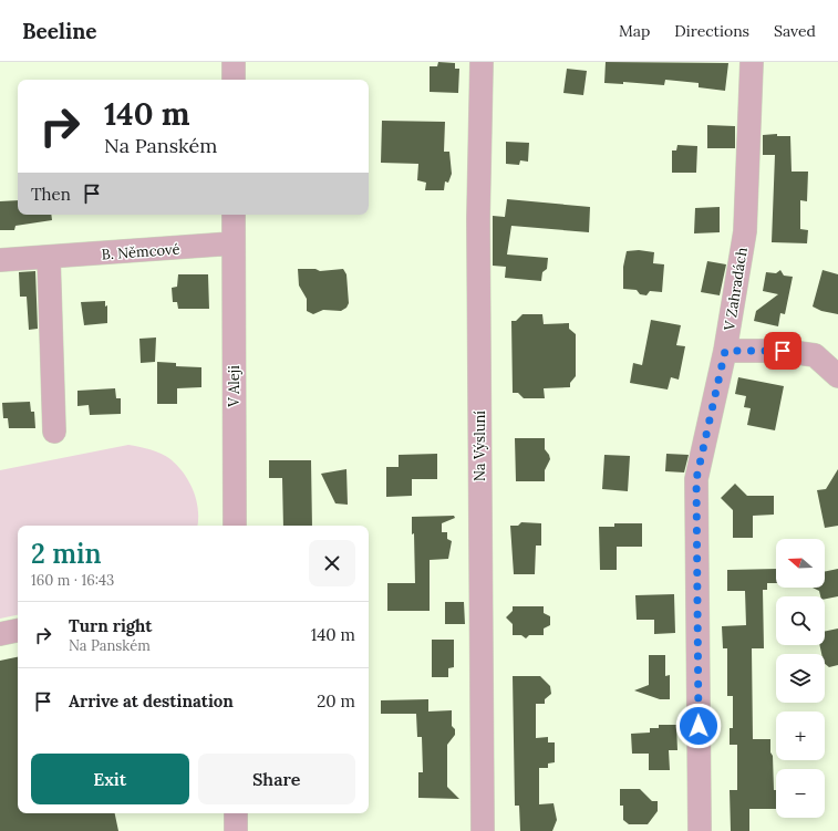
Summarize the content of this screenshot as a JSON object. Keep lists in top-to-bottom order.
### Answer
{
  "streets": {
    "street": [
      "B. Němcové",
      "V Zahradách",
      "V Aleji",
      "Na Výsluní"
    ]
  },
  "crossings": [
    ["B. Němcové", "V Aleji"]
  ],
  "north": "left",
  "page": {
    "header": "Beeline",
    "nav": ["Map", "Directions", "Saved"],
    "turn": ["140 m", "Na Panském"],
    "then": "Then",
    "heading": ["2 min", "160 m · 16:43"],
    "map_buttons": ["+", "−"],
    "list": [
      {
        "name": "Turn right",
        "note": "Na Panském",
        "value": "140 m"
      },
      {
        "name": "Arrive at destination",
        "value": "20 m"
      }
    ],
    "buttons": ["Exit", "Share"]
  }
}
